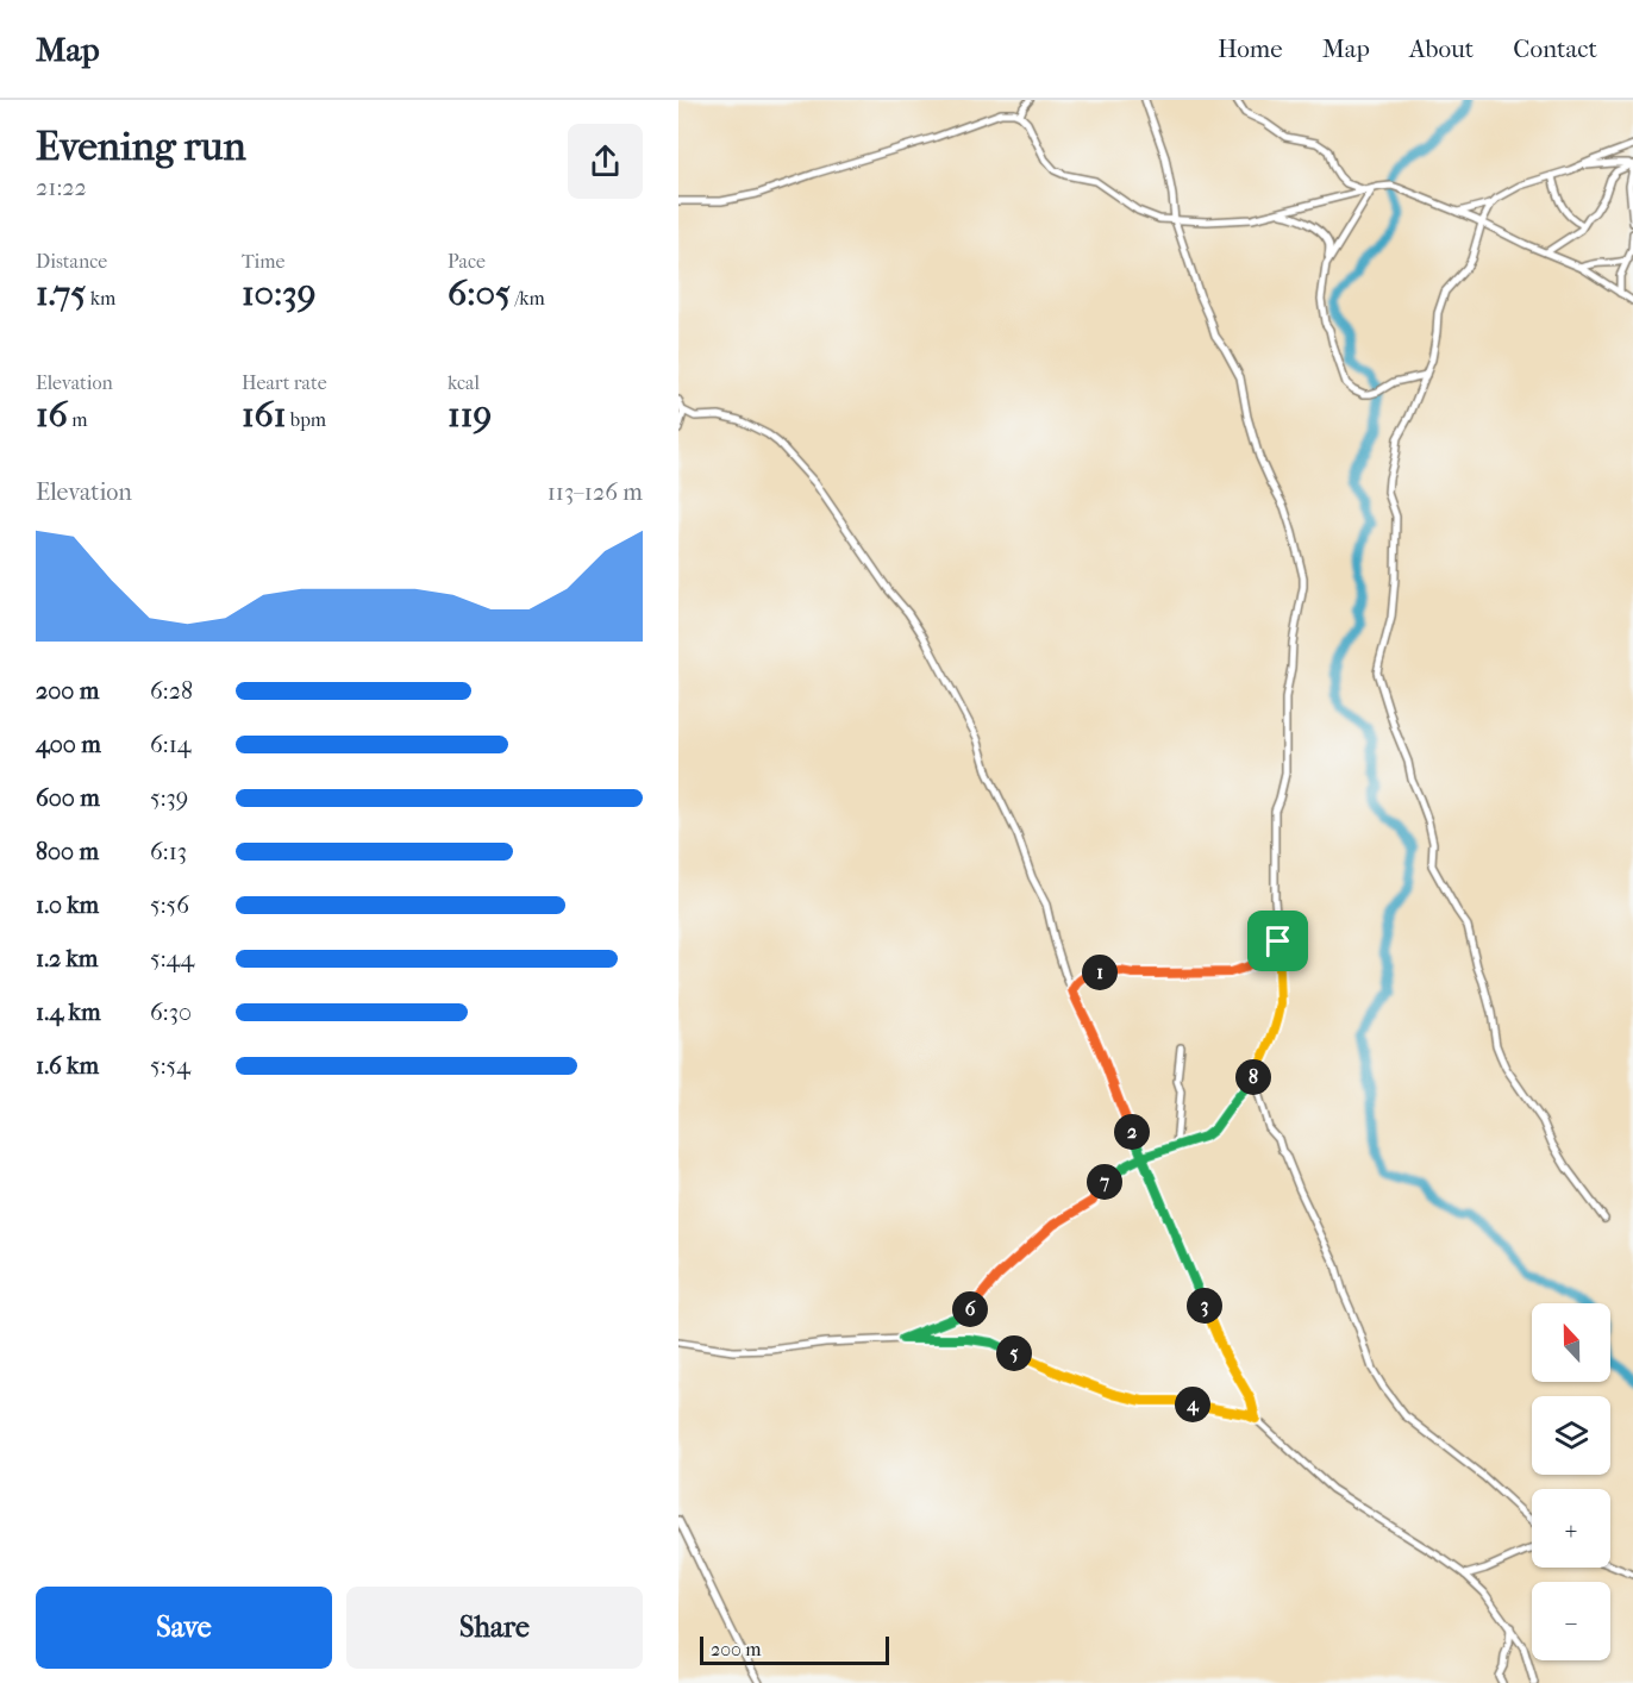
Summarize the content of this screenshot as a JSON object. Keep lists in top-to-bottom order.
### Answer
{
  "scale_bar": "200 m",
  "north": "top",
  "page": {
    "header": "Map",
    "nav": [
      "Home",
      "Map",
      "About",
      "Contact"
    ],
    "heading": ["Evening run", "21:22"],
    "stats": [
      ["Distance", "1.75 km"],
      ["Time", "10:39"],
      ["Pace", "6:05 /km"],
      ["Elevation", "16 m"],
      ["Heart rate", "161 bpm"],
      ["kcal", "119"]
    ],
    "chart": ["Elevation", "113–126 m"],
    "list": [
      {
        "name": "200 m",
        "note": "6:28"
      },
      {
        "name": "400 m",
        "note": "6:14"
      },
      {
        "name": "600 m",
        "note": "5:39"
      },
      {
        "name": "800 m",
        "note": "6:13"
      },
      {
        "name": "1.0 km",
        "note": "5:56"
      },
      {
        "name": "1.2 km",
        "note": "5:44"
      },
      {
        "name": "1.4 km",
        "note": "6:30"
      },
      {
        "name": "1.6 km",
        "note": "5:54"
      }
    ],
    "pins": [
      "1",
      "8",
      "2",
      "7",
      "3",
      "6",
      "5",
      "4"
    ],
    "map_buttons": ["+", "−"],
    "buttons": ["Save", "Share"],
    "scale": "200 m"
  }
}
